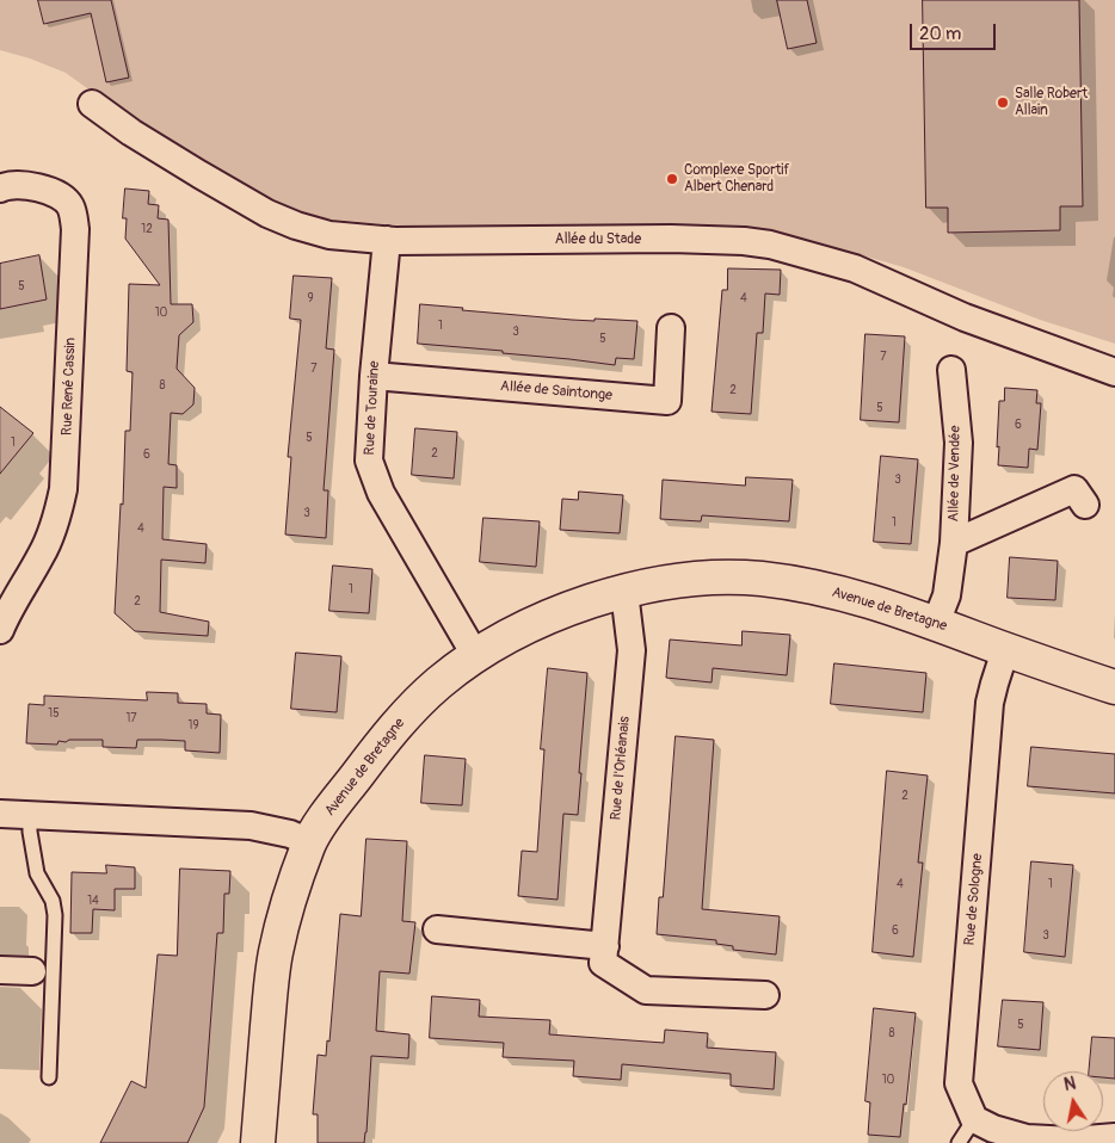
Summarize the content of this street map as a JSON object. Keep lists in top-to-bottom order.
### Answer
{
  "streets": {
    "street": [
      "Allée du Stade",
      "Rue René Cassin",
      "Allée de Saintonge",
      "Rue de Touraine",
      "Allée de Vendée",
      "Avenue de Bretagne",
      "Rue de l'Orléanais",
      "Rue de Sologne"
    ]
  },
  "crossings": [
    ["Allée du Stade", "Rue de Touraine"],
    ["Allée de Saintonge", "Rue de Touraine"],
    ["Rue de Touraine", "Avenue de Bretagne"],
    ["Allée de Vendée", "Avenue de Bretagne"],
    ["Avenue de Bretagne", "Rue de l'Orléanais"],
    ["Avenue de Bretagne", "Rue de Sologne"]
  ],
  "places": ["Salle Robert Allain", "Complexe Sportif Albert Chenard"],
  "house_numbers": [
    "12",
    "5",
    "9",
    "4",
    "10",
    "1",
    "3",
    "5",
    "7",
    "7",
    "8",
    "2",
    "5",
    "6",
    "5",
    "1",
    "2",
    "6",
    "3",
    "3",
    "1",
    "4",
    "1",
    "2",
    "15",
    "17",
    "19",
    "2",
    "4",
    "1",
    "14",
    "6",
    "3",
    "5",
    "8",
    "10"
  ],
  "scale_bar": "20 m",
  "north": "top"
}
